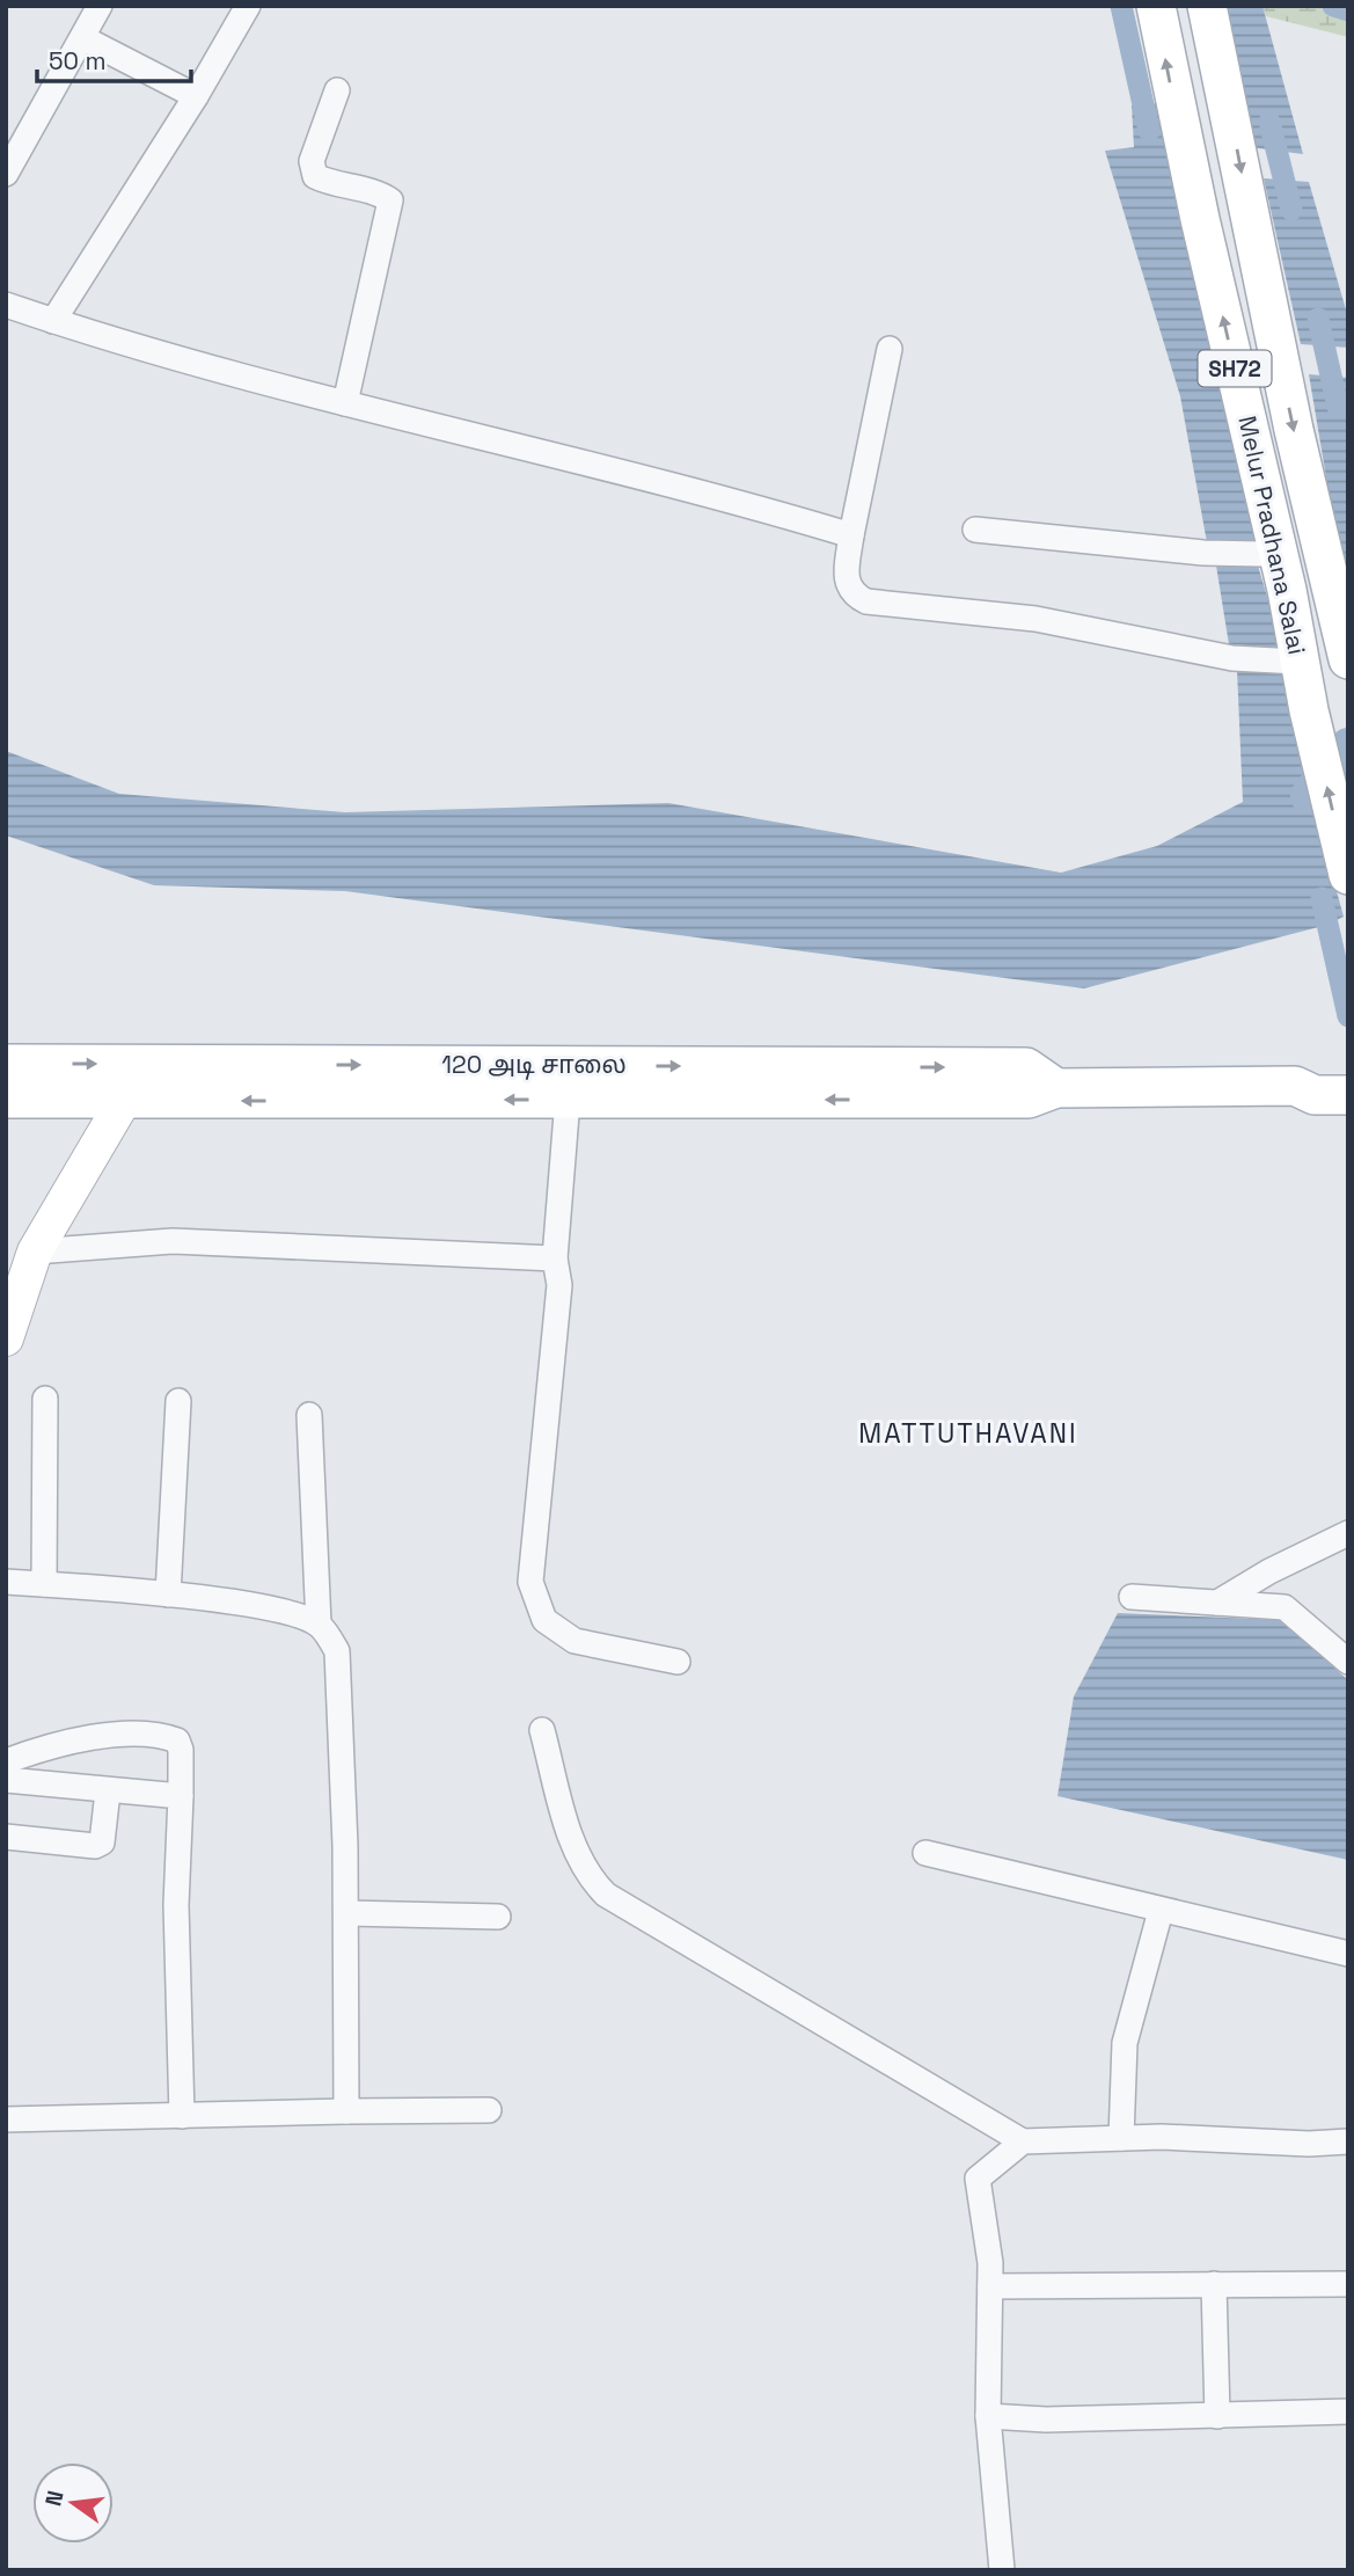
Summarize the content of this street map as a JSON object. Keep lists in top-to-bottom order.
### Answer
{
  "streets": {
    "main road": ["SH72", "Melur Pradhana Salai", "120 அடி சாலை"]
  },
  "districts": ["MATTUTHAVANI"],
  "scale_bar": "50 m",
  "north": "left"
}
